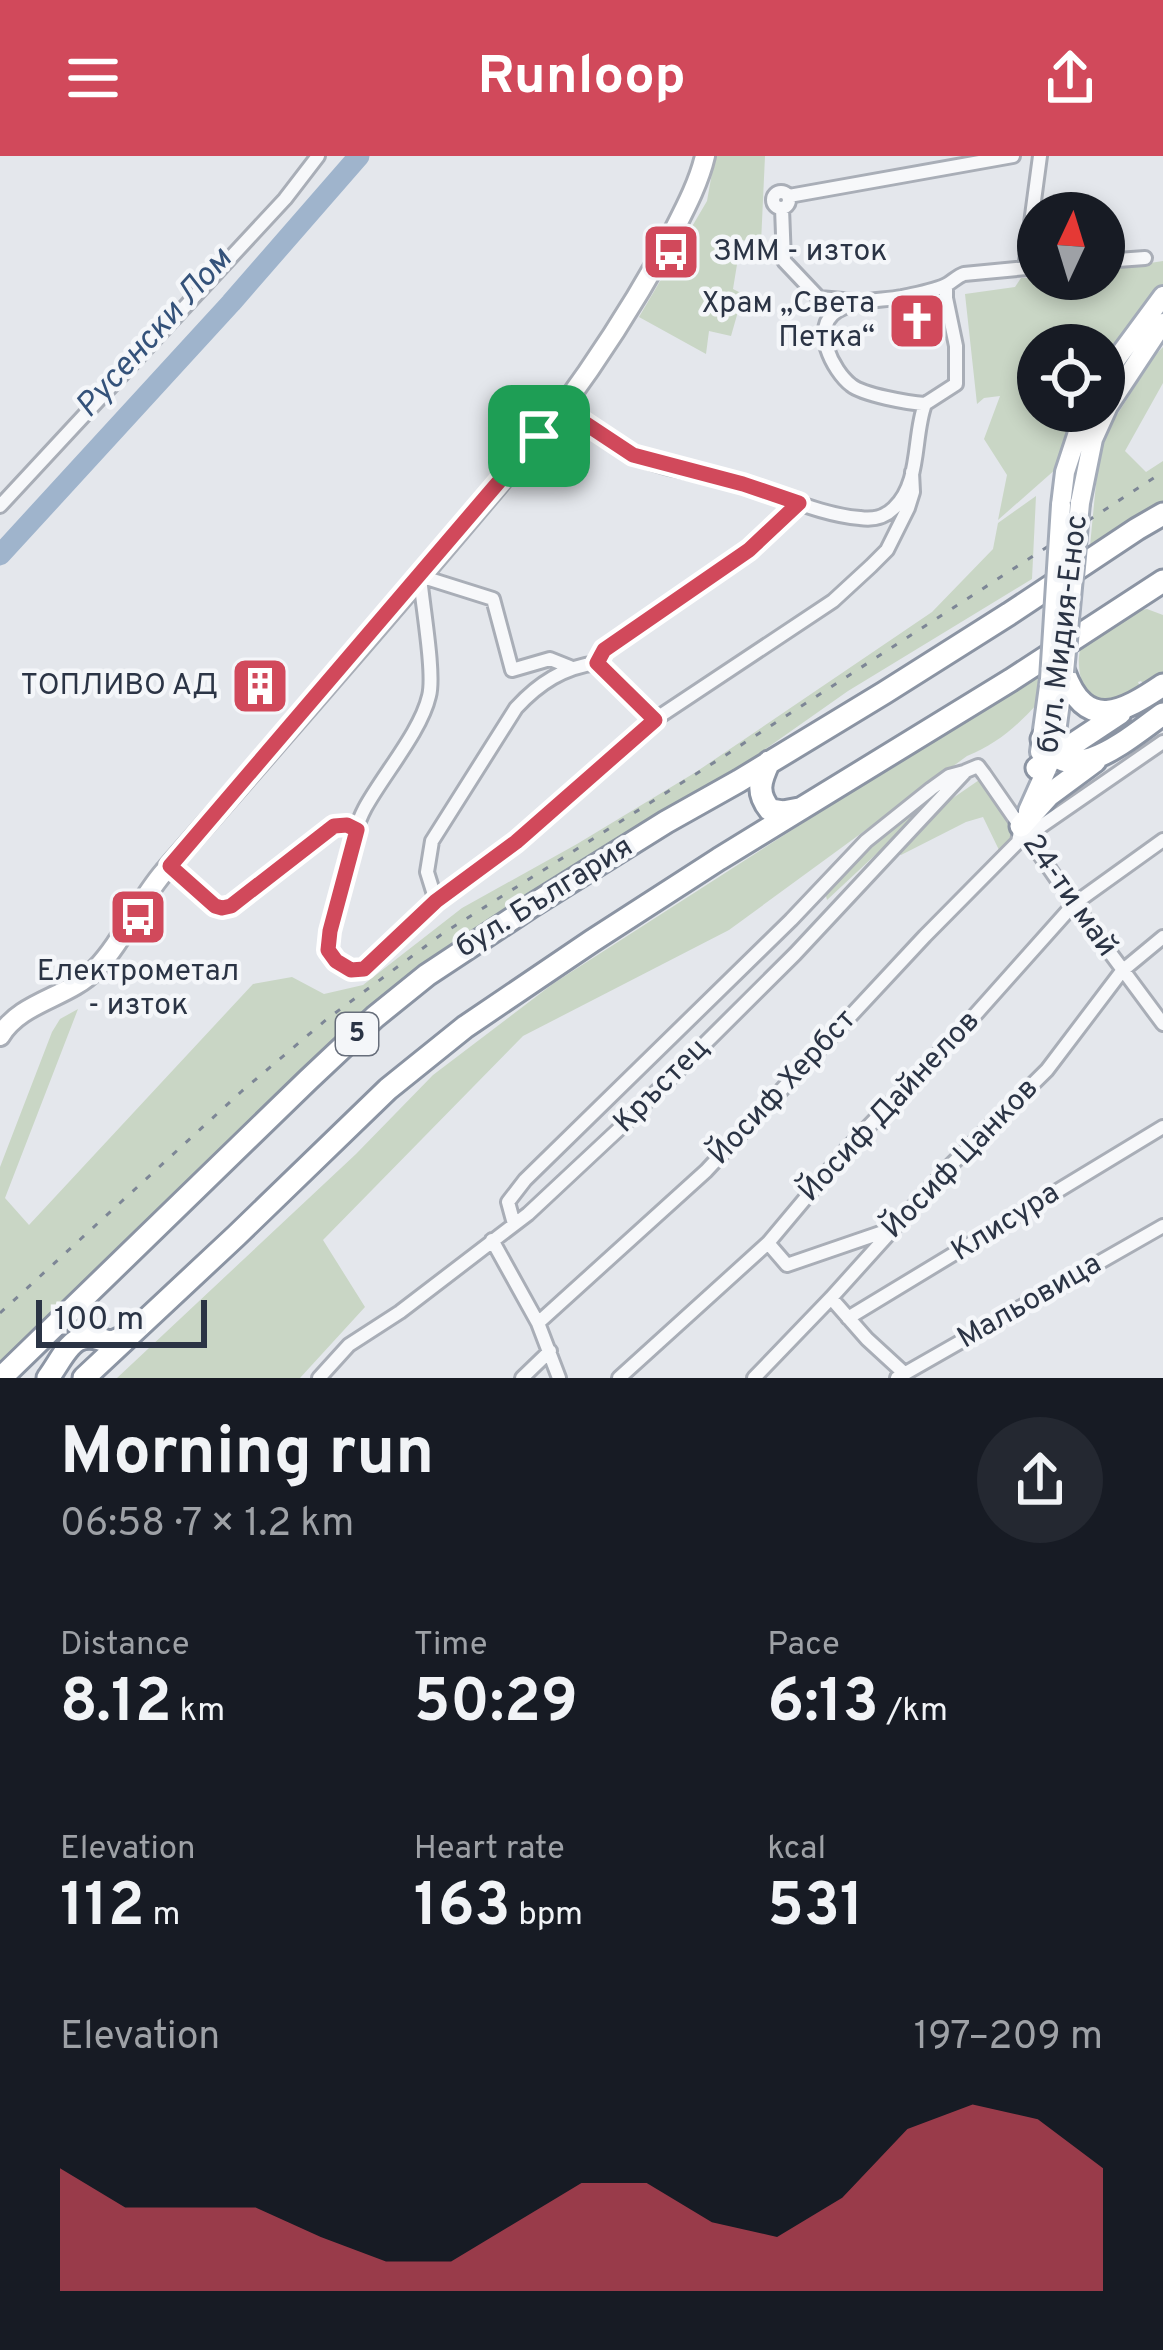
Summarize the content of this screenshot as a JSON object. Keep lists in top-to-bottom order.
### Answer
{
  "streets": {
    "highway": ["бул. България", "5"],
    "street": [
      "бул. Мидия-Енос",
      "24-ти май",
      "Кръстец",
      "Йосиф Хербст",
      "Йосиф Дайнелов",
      "Йосиф Цанков",
      "Клисура",
      "Мальовица"
    ]
  },
  "crossings": [
    ["бул. Мидия-Енос", "24-ти май"],
    ["бул. Мидия-Енос", "Йосиф Хербст"],
    ["24-ти май", "Кръстец"],
    ["24-ти май", "Йосиф Хербст"],
    ["24-ти май", "Йосиф Дайнелов"],
    ["24-ти май", "Йосиф Цанков"]
  ],
  "water": ["Русенски Лом"],
  "places": {
    "bus stop": ["ЗММ - изток", "Електрометал - изток"],
    "church": ["Храм „Света Петка“"],
    "building": ["ТОПЛИВО АД"]
  },
  "scale_bar": "100 m",
  "north": "top",
  "page": {
    "header": "Runloop",
    "scale": "100 m",
    "heading": ["Morning run", "06:58 · 7 × 1.2 km"],
    "stats": [
      ["Distance", "8.12 km"],
      ["Time", "50:29"],
      ["Pace", "6:13 /km"],
      ["Elevation", "112 m"],
      ["Heart rate", "163 bpm"],
      ["kcal", "531"]
    ],
    "chart": ["Elevation", "197–209 m"]
  }
}
